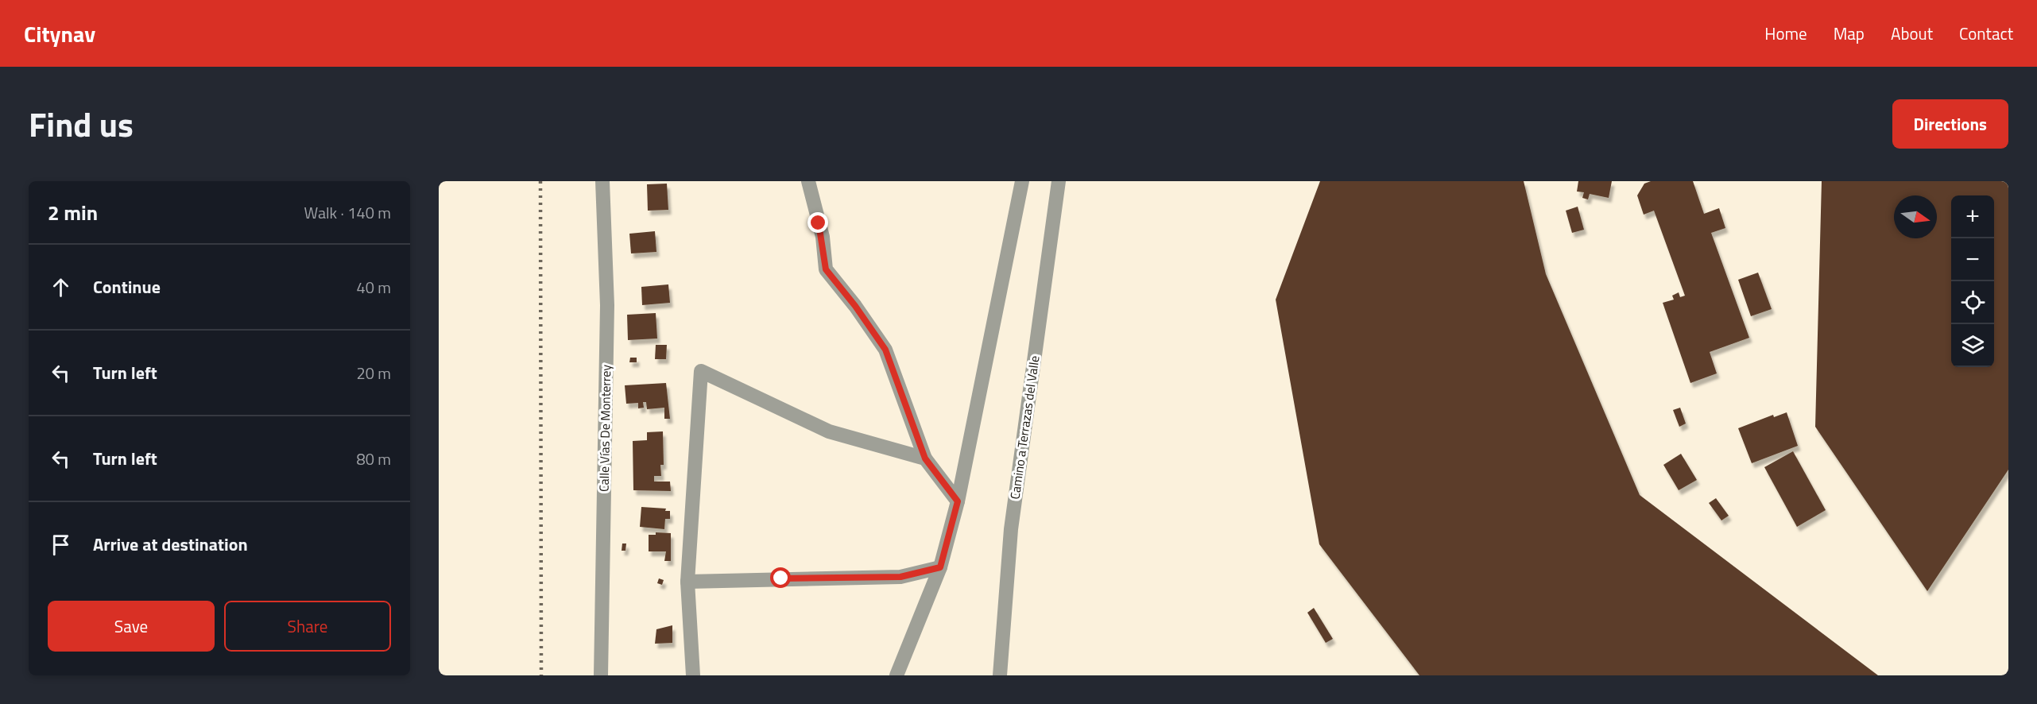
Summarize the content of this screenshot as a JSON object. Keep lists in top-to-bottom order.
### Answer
{
  "streets": {
    "street": ["Camino a Terrazas del Valle", "Calle Vías De Monterrey"]
  },
  "north": "right",
  "page": {
    "header": "Citynav",
    "nav": [
      "Home",
      "Map",
      "About",
      "Contact"
    ],
    "title": "Find us",
    "buttons": [
      "Directions",
      ["Save", "Share"]
    ],
    "heading": ["2 min", "Walk · 140 m"],
    "map_buttons": ["+", "−"],
    "list": [
      ["Continue", "40 m"],
      ["Turn left", "20 m"],
      ["Turn left", "80 m"],
      "Arrive at destination"
    ]
  }
}
